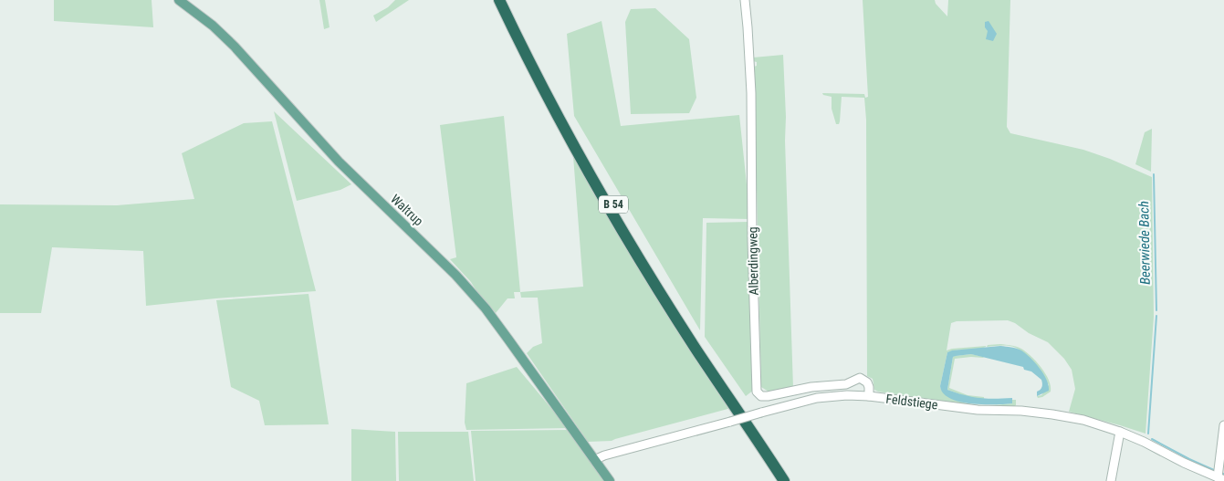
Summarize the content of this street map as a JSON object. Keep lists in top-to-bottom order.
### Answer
{
  "streets": {
    "highway": ["B 54"],
    "main road": ["Waltrup"],
    "street": ["Alberdingweg", "Feldstiege"]
  },
  "crossings": [
    ["Waltrup", "Feldstiege"],
    ["Alberdingweg", "Feldstiege"]
  ],
  "water": ["Beerwiede Bach"]
}
